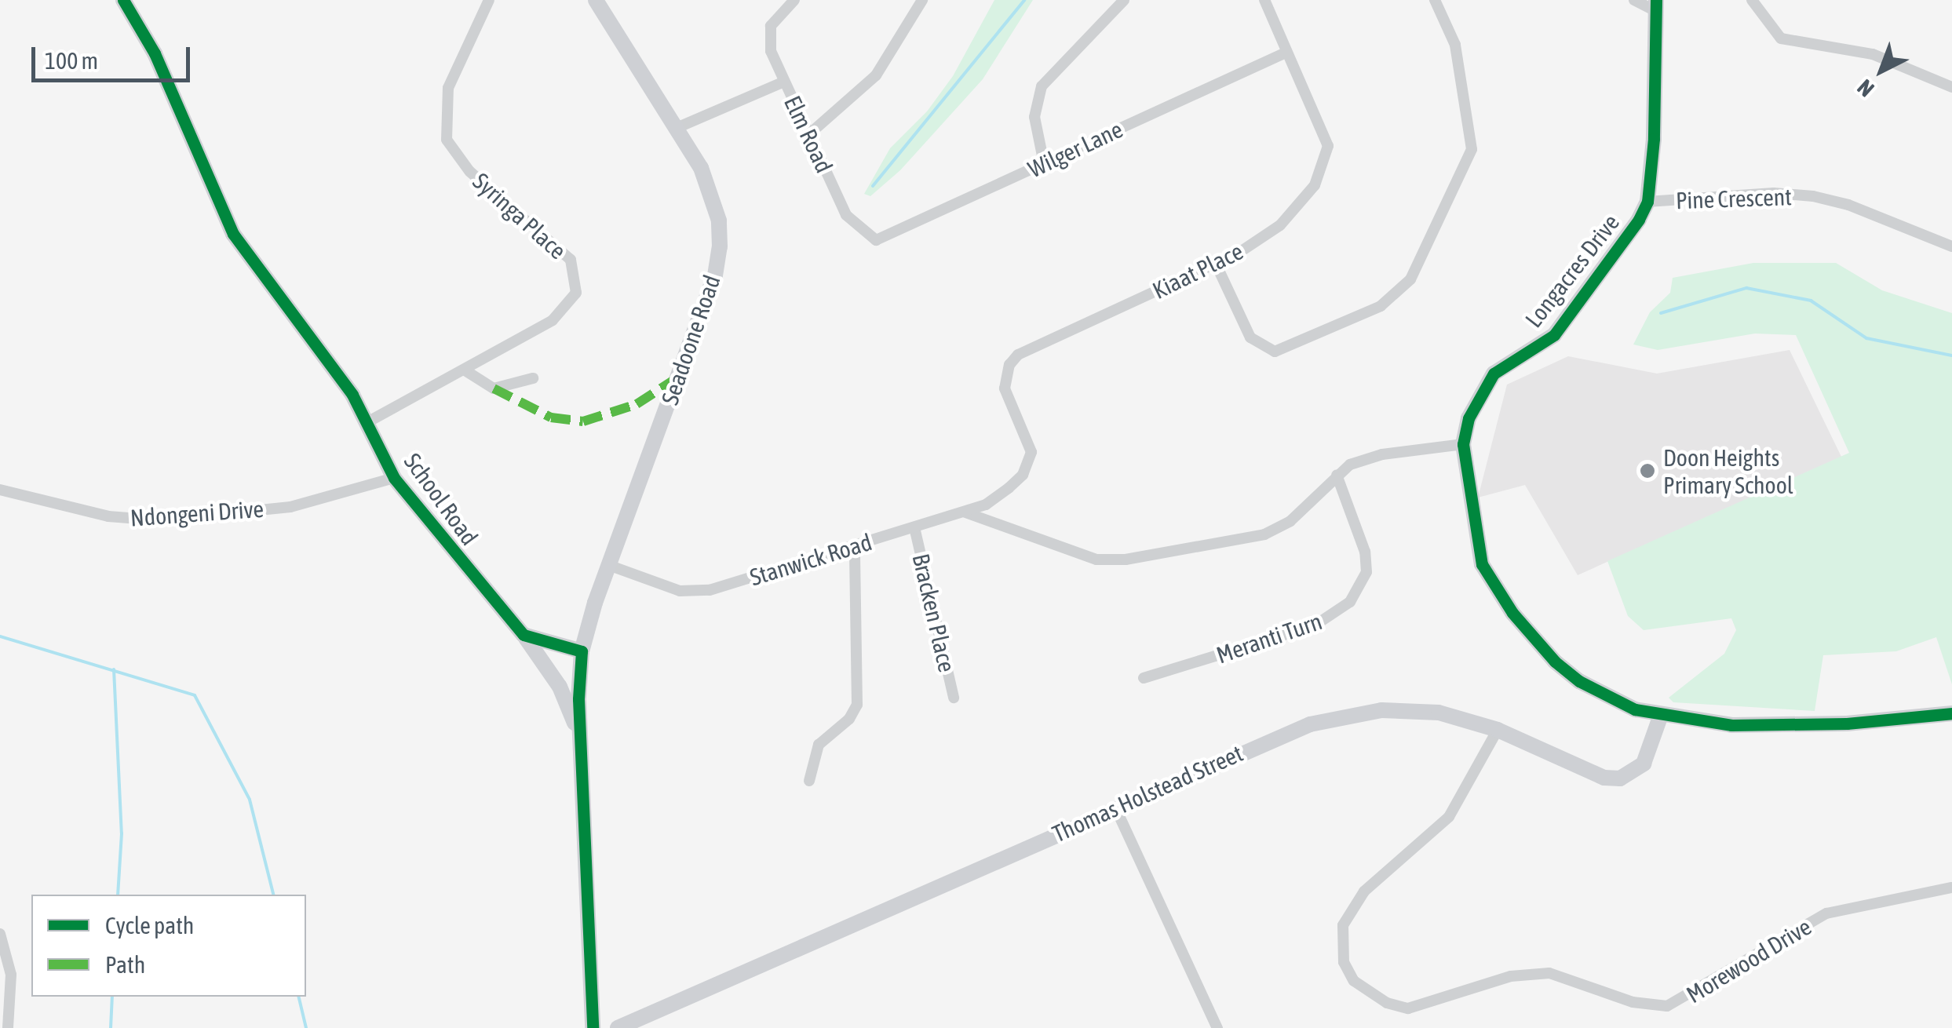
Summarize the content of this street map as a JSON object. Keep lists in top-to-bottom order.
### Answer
{
  "streets": {
    "street": [
      "Elm Road",
      "Wilger Lane",
      "Pine Crescent",
      "Syringa Place",
      "Kiaat Place",
      "Longacres Drive",
      "Seadoone Road",
      "School Road",
      "Ndongeni Drive",
      "Stanwick Road",
      "Bracken Place",
      "Meranti Turn",
      "Thomas Holstead Street",
      "Morewood Drive"
    ]
  },
  "crossings": [
    ["Elm Road", "Wilger Lane"],
    ["Wilger Lane", "Kiaat Place"],
    ["Pine Crescent", "Longacres Drive"],
    ["Syringa Place", "School Road"],
    ["Kiaat Place", "Stanwick Road"],
    ["Longacres Drive", "Thomas Holstead Street"],
    ["Seadoone Road", "Stanwick Road"],
    ["School Road", "Ndongeni Drive"],
    ["Stanwick Road", "Bracken Place"],
    ["Thomas Holstead Street", "Morewood Drive"]
  ],
  "places": ["Doon Heights Primary School"],
  "legend": ["Cycle path", "Path"],
  "scale_bar": "100 m",
  "north": "bottom left"
}
